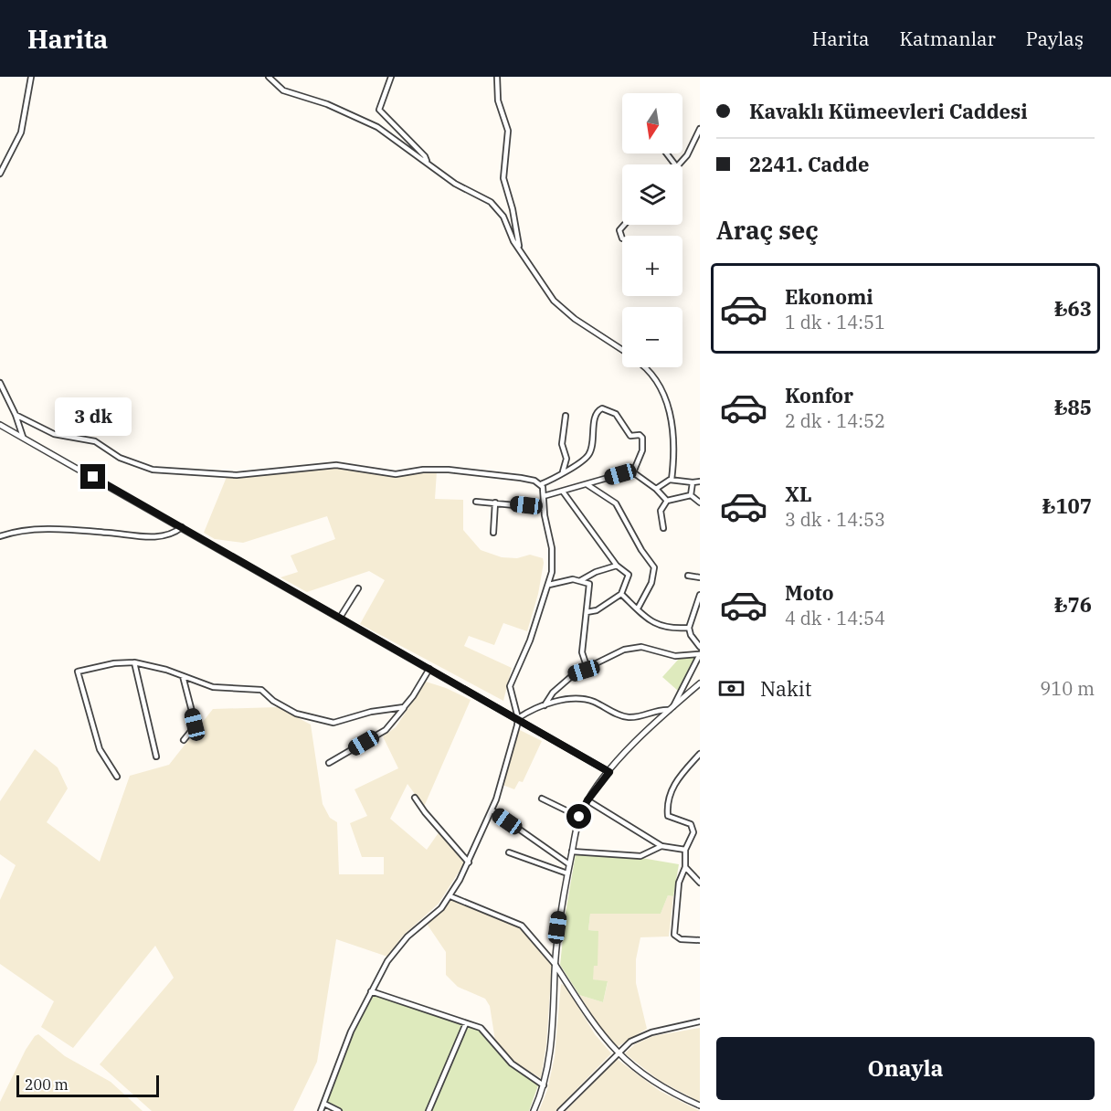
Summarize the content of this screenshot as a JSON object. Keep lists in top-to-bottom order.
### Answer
{
  "scale_bar": "200 m",
  "north": "bottom",
  "page": {
    "header": "Harita",
    "nav": ["Harita", "Katmanlar", "Paylaş"],
    "banner": ["Kavaklı Kümeevleri Caddesi", "2241. Cadde"],
    "map_buttons": ["+", "−"],
    "heading": "Araç seç",
    "list": [
      {
        "name": "Ekonomi",
        "note": "1 dk · 14:51",
        "value": "₺63"
      },
      {
        "name": "Konfor",
        "note": "2 dk · 14:52",
        "value": "₺85"
      },
      {
        "name": "XL",
        "note": "3 dk · 14:53",
        "value": "₺107"
      },
      {
        "name": "Moto",
        "note": "4 dk · 14:54",
        "value": "₺76"
      }
    ],
    "bubble": "3 dk",
    "pay": ["Nakit", "910 m"],
    "buttons": "Onayla",
    "scale": "200 m"
  }
}
